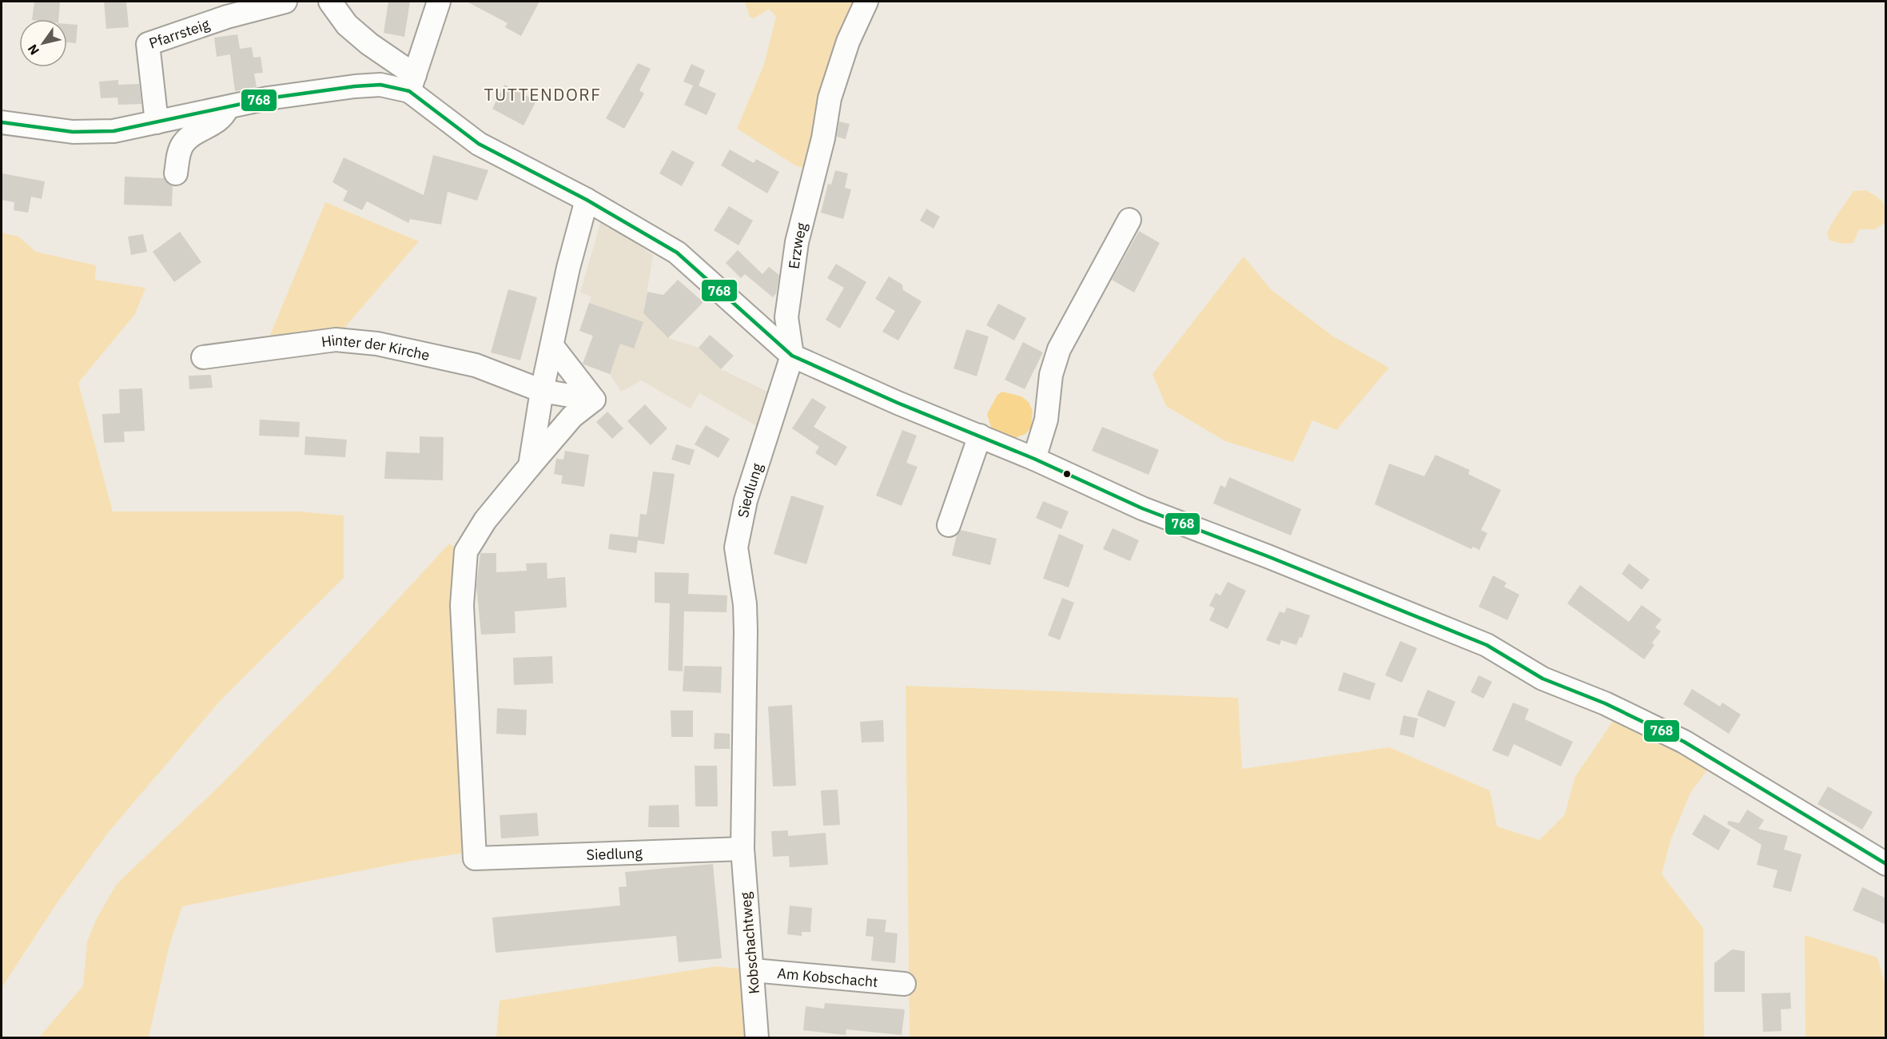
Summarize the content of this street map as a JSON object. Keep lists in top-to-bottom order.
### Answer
{
  "streets": {
    "street": [
      "Pfarrsteig",
      "Erzweg",
      "Hinter der Kirche",
      "Siedlung",
      "Kobschachtweg",
      "Am Kobschacht"
    ]
  },
  "crossings": [
    ["Erzweg", "Siedlung"],
    ["Siedlung", "Kobschachtweg"],
    ["Kobschachtweg", "Am Kobschacht"]
  ],
  "districts": ["TUTTENDORF"],
  "lines": ["transit line 768"],
  "north": "bottom left"
}
